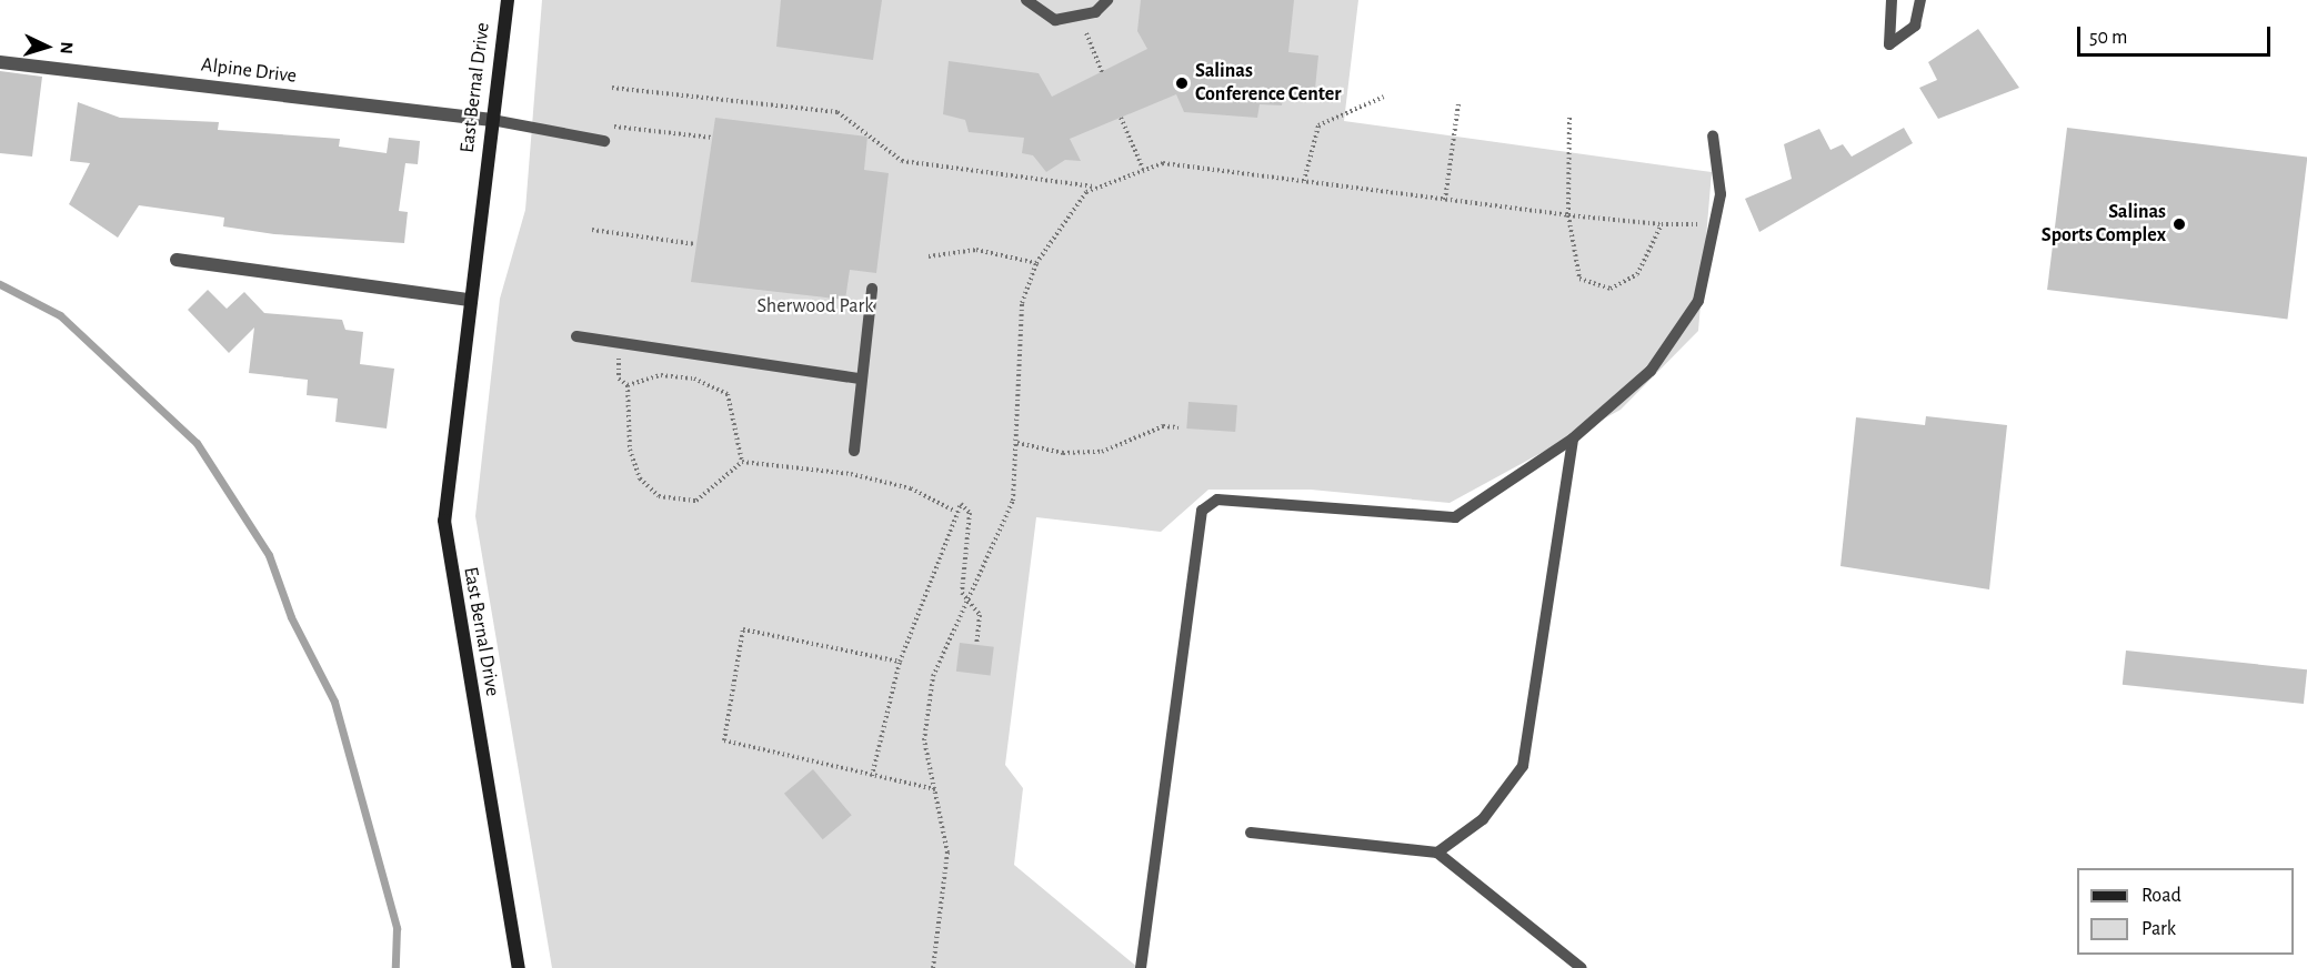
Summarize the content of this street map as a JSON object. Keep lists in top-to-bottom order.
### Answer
{
  "streets": {
    "main road": ["East Bernal Drive"],
    "street": ["Alpine Drive"]
  },
  "crossings": [
    ["Alpine Drive", "East Bernal Drive"]
  ],
  "parks": ["Sherwood Park"],
  "places": ["Salinas Conference Center", "Salinas Sports Complex"],
  "legend": ["Road", "Park"],
  "scale_bar": "50 m",
  "north": "right"
}
